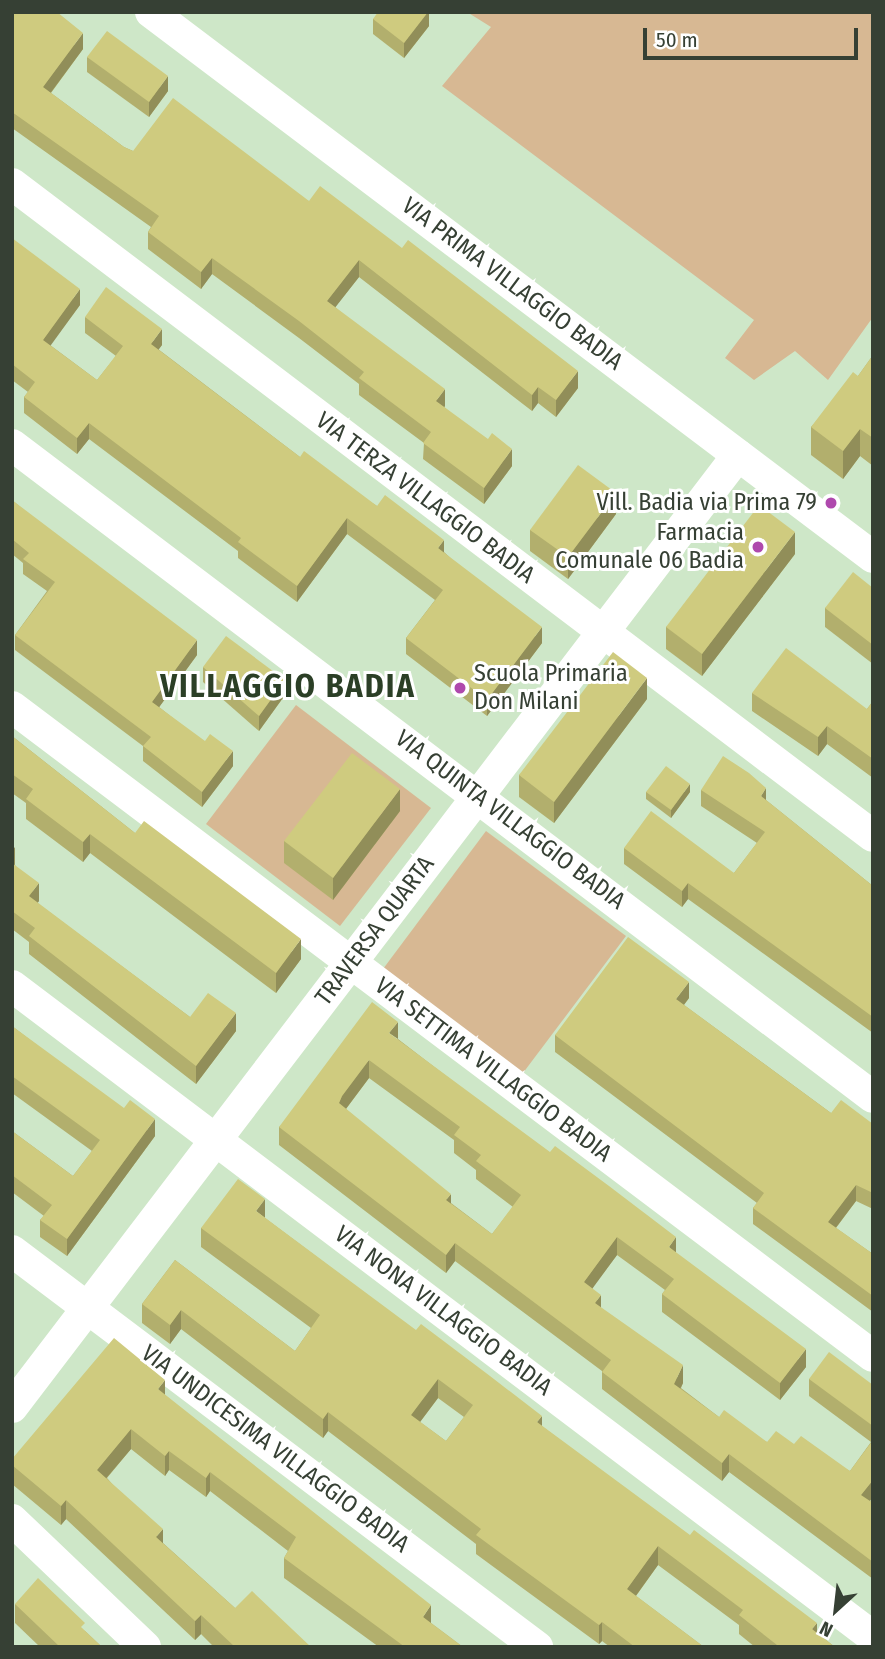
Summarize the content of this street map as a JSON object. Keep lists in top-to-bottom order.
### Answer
{
  "streets": {
    "street": [
      "VIA PRIMA VILLAGGIO BADIA",
      "VIA TERZA VILLAGGIO BADIA",
      "VIA QUINTA VILLAGGIO BADIA",
      "TRAVERSA QUARTA",
      "VIA SETTIMA VILLAGGIO BADIA",
      "VIA NONA VILLAGGIO BADIA",
      "VIA UNDICESIMA VILLAGGIO BADIA"
    ]
  },
  "crossings": [
    ["VIA PRIMA VILLAGGIO BADIA", "TRAVERSA QUARTA"],
    ["VIA TERZA VILLAGGIO BADIA", "TRAVERSA QUARTA"],
    ["VIA QUINTA VILLAGGIO BADIA", "TRAVERSA QUARTA"],
    ["TRAVERSA QUARTA", "VIA SETTIMA VILLAGGIO BADIA"],
    ["TRAVERSA QUARTA", "VIA NONA VILLAGGIO BADIA"],
    ["TRAVERSA QUARTA", "VIA UNDICESIMA VILLAGGIO BADIA"]
  ],
  "districts": ["VILLAGGIO BADIA"],
  "places": ["Vill. Badia via Prima 79", "Farmacia Comunale 06 Badia", "Scuola Primaria Don Milani"],
  "scale_bar": "50 m",
  "north": "bottom left"
}
